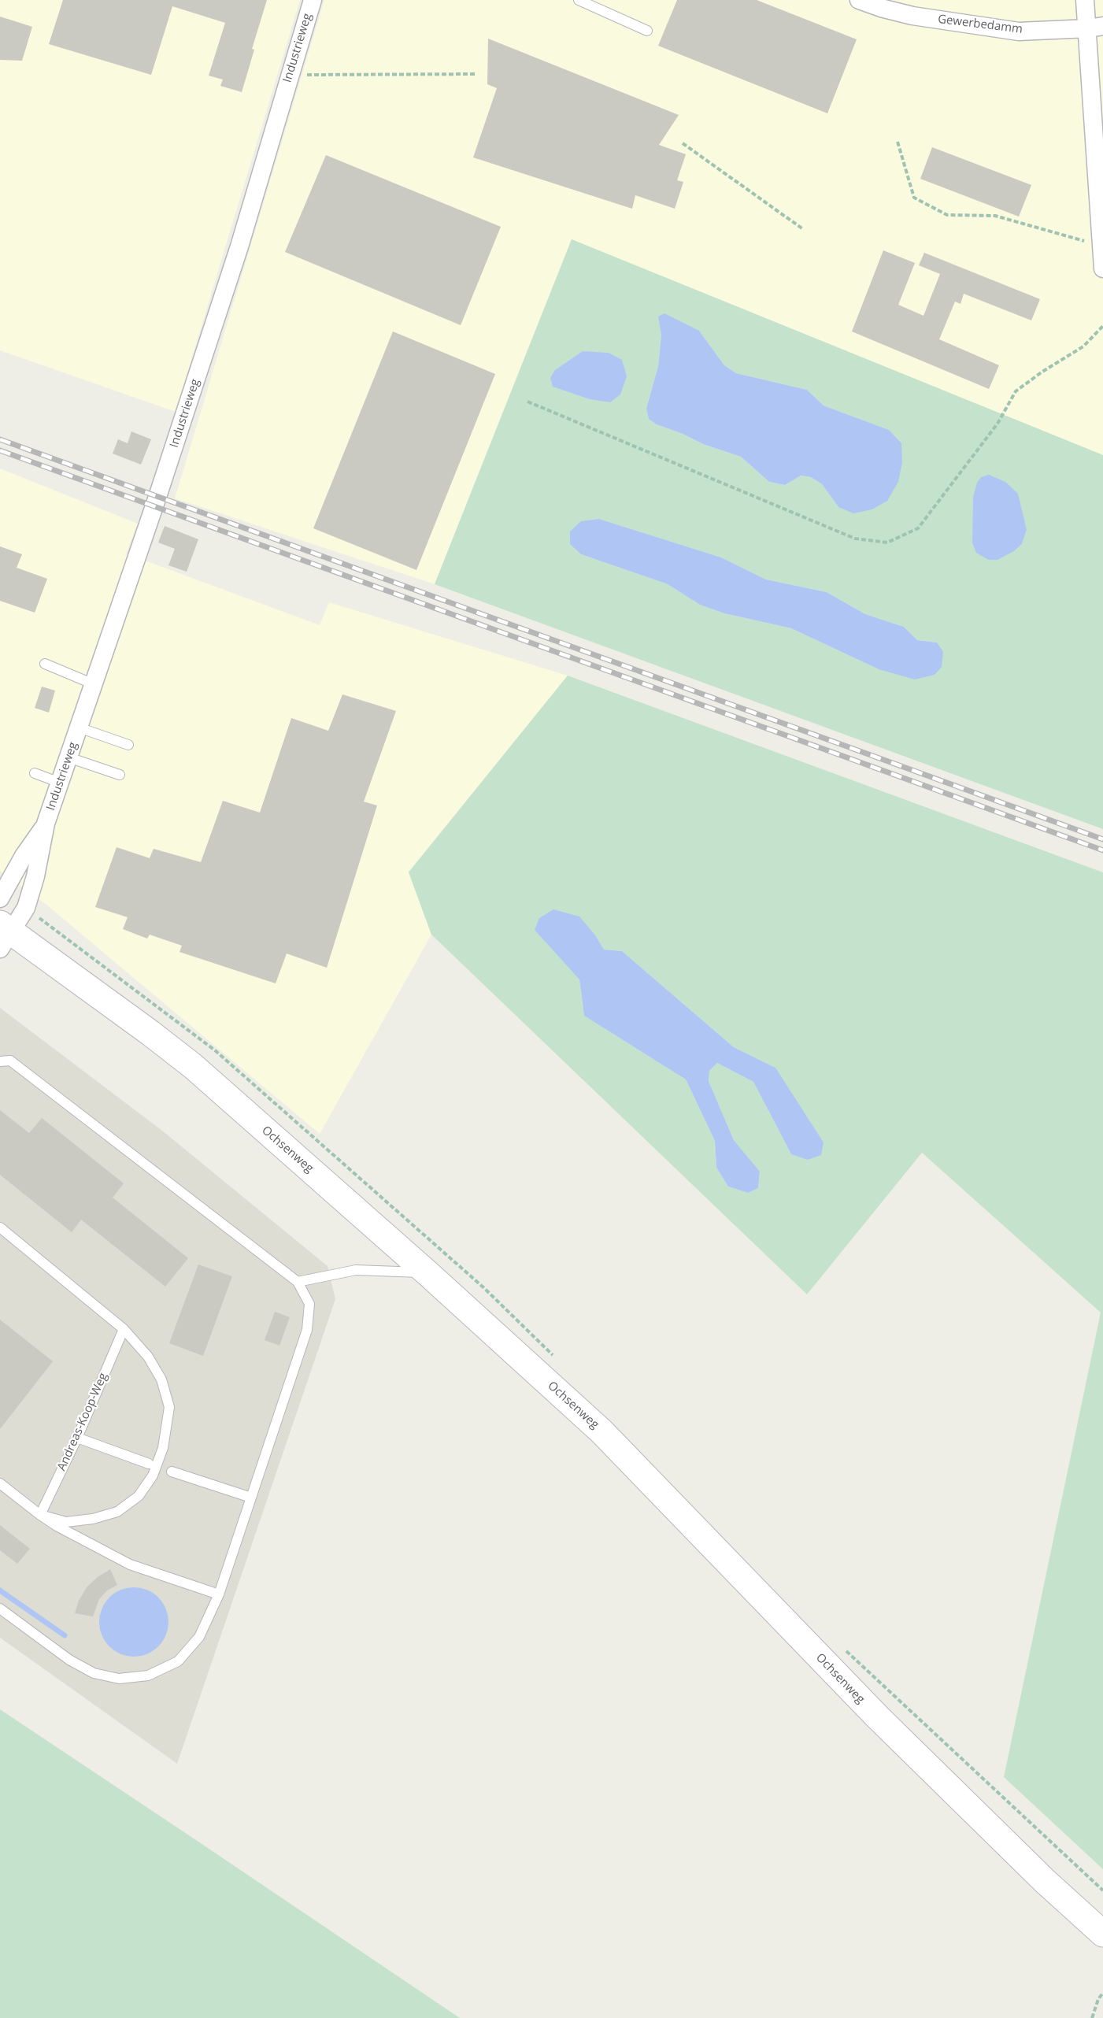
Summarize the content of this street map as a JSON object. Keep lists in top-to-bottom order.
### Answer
{
  "streets": {
    "main road": ["Ochsenweg"],
    "street": ["Gewerbedamm", "Industrieweg"],
    "lane": ["Andreas-Koop-Weg"]
  },
  "crossings": [
    ["Industrieweg", "Ochsenweg"]
  ]
}
